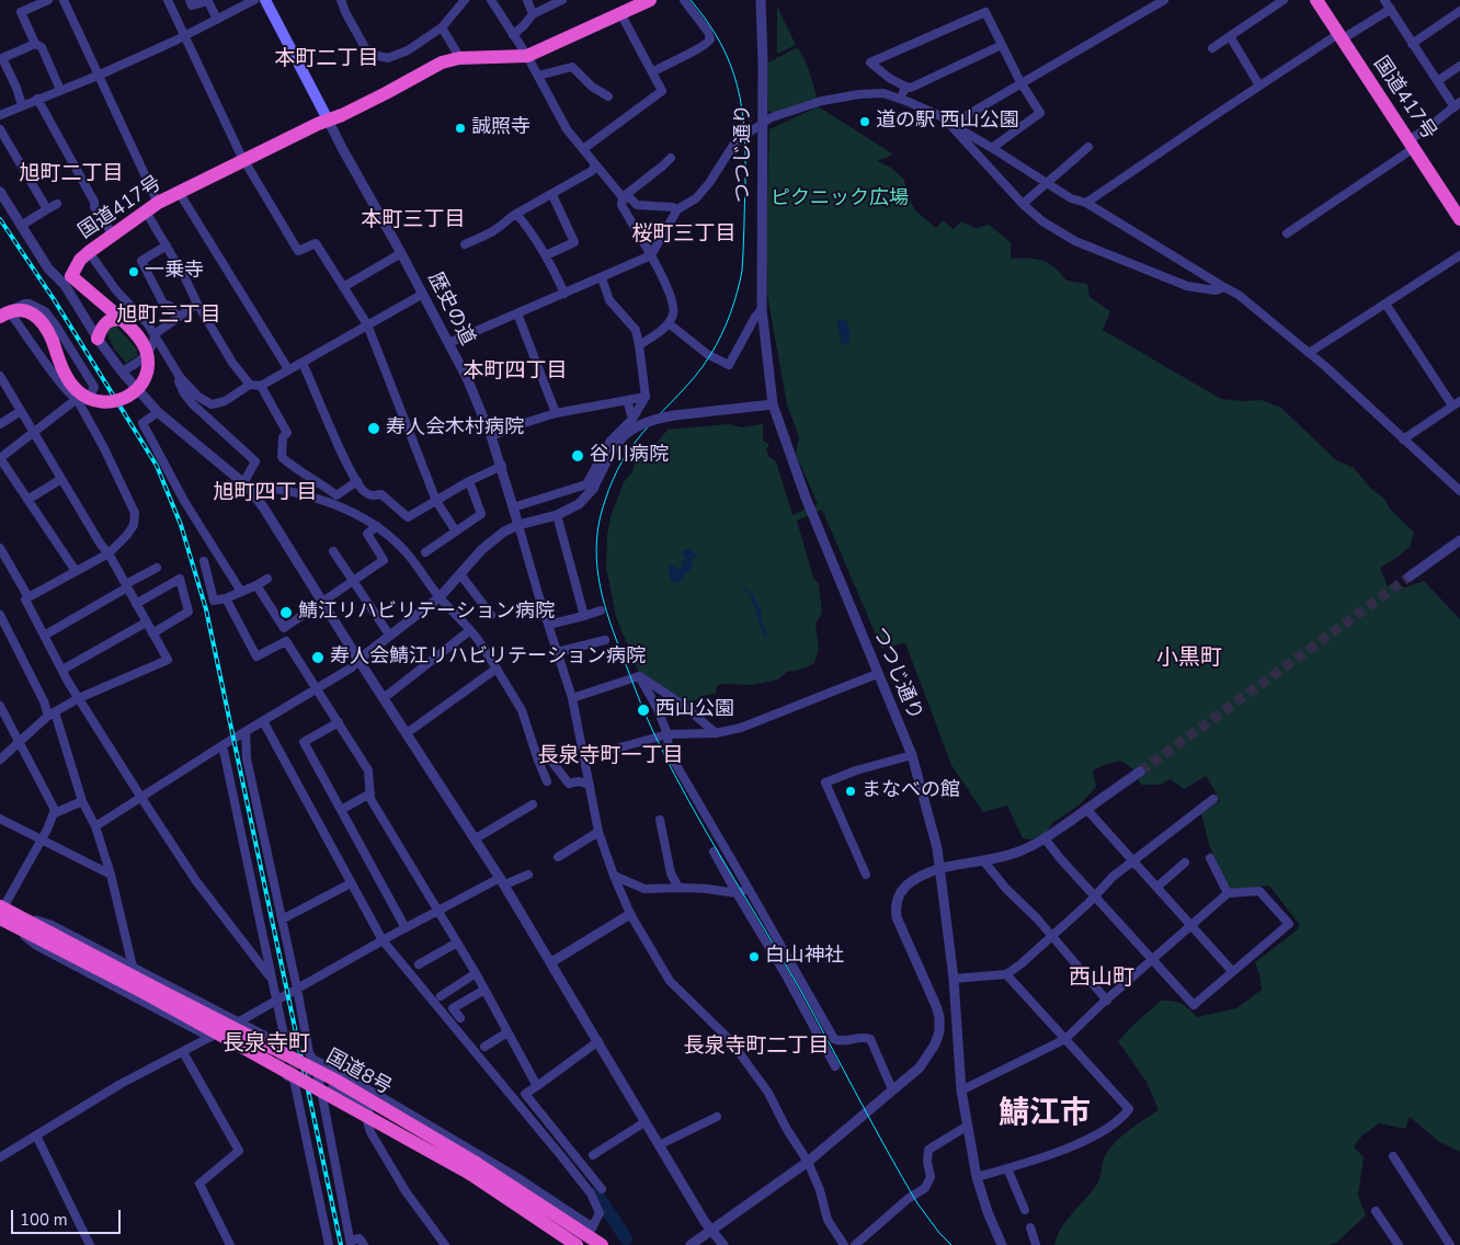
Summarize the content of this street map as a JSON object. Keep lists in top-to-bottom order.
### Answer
{
  "streets": {
    "highway": ["国道417号", "国道8号"],
    "street": ["つつじ通り", "歴史の道"]
  },
  "crossings": [
    ["国道417号", "歴史の道"]
  ],
  "districts": [
    "本町二丁目",
    "旭町二丁目",
    "本町三丁目",
    "桜町三丁目",
    "旭町三丁目",
    "本町四丁目",
    "旭町四丁目",
    "小黒町",
    "長泉寺町一丁目",
    "西山町",
    "長泉寺町",
    "長泉寺町二丁目",
    "鯖江市"
  ],
  "parks": ["ピクニック広場"],
  "places": [
    "道の駅 西山公園",
    "誠照寺",
    "一乗寺",
    "寿人会木村病院",
    "谷川病院",
    "鯖江リハビリテーション病院",
    "寿人会鯖江リハビリテーション病院",
    "西山公園",
    "まなべの館",
    "白山神社"
  ],
  "scale_bar": "100 m"
}
